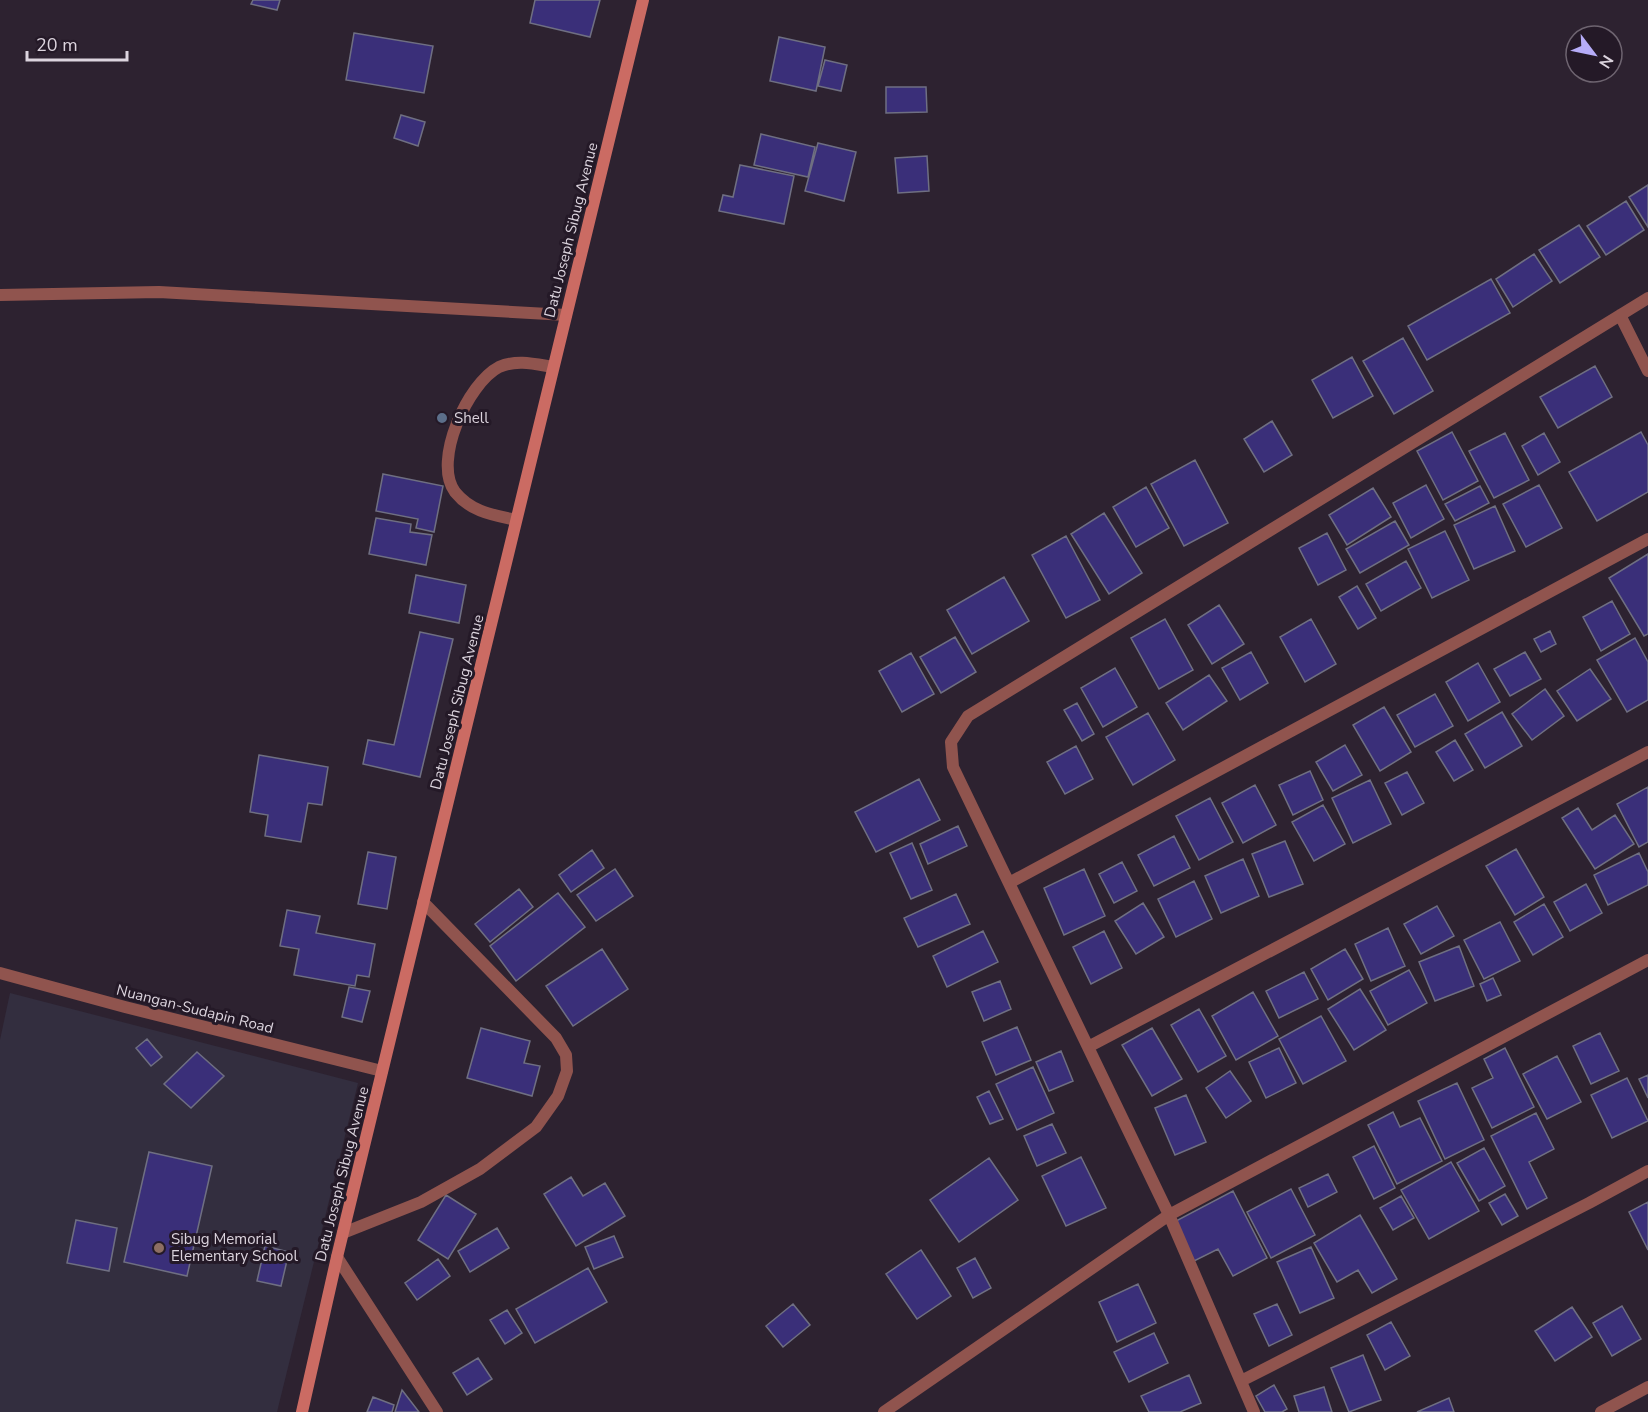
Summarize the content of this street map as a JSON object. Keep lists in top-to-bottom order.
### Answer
{
  "streets": {
    "main road": ["Datu Joseph Sibug Avenue"],
    "street": ["Nuangan-Sudapin Road"]
  },
  "crossings": [
    ["Datu Joseph Sibug Avenue", "Nuangan-Sudapin Road"]
  ],
  "places": ["Shell", "Sibug Memorial Elementary School"],
  "scale_bar": "20 m",
  "north": "bottom right"
}
